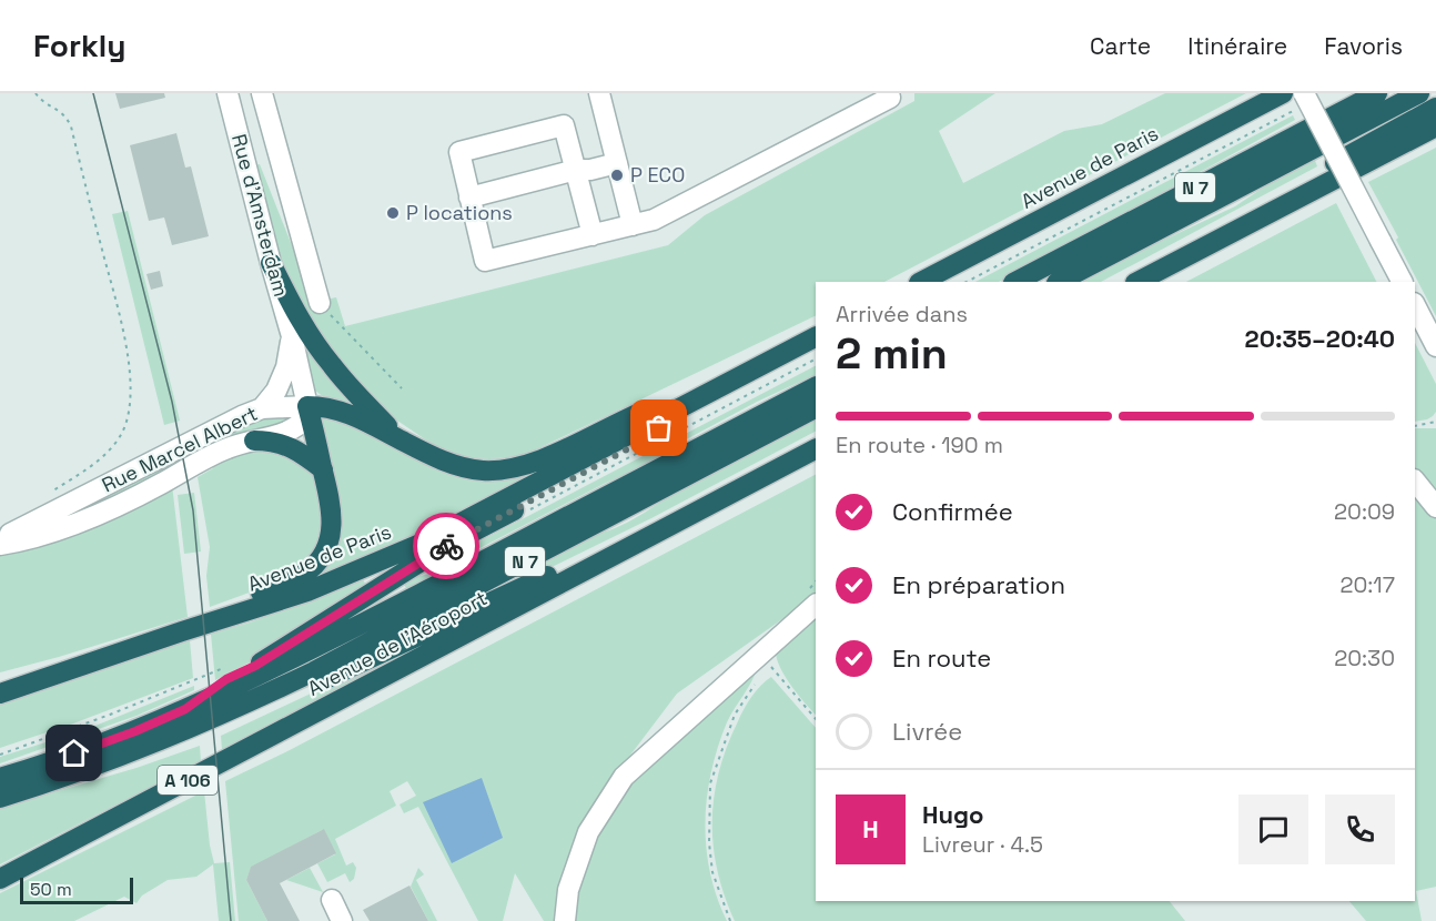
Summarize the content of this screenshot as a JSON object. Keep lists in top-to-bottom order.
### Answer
{
  "streets": {
    "highway": [
      "Avenue de Paris",
      "N 7",
      "Avenue de l'Aéroport",
      "A 106"
    ],
    "street": ["Rue d'Amsterdam", "Rue Marcel Albert"]
  },
  "crossings": [
    ["Rue d'Amsterdam", "Rue Marcel Albert"]
  ],
  "places": ["P ECO", "P locations"],
  "scale_bar": "50 m",
  "page": {
    "header": "Forkly",
    "nav": ["Carte", "Itinéraire", "Favoris"],
    "heading": ["2 min", "Arrivée dans", "20:35–20:40"],
    "panel": ["Hugo", "Livreur · 4.5"],
    "bar": "En route · 190 m",
    "list": [
      ["Confirmée", "20:09"],
      ["En préparation", "20:17"],
      ["En route", "20:30"],
      "Livrée"
    ],
    "round": "H",
    "scale": "50 m"
  }
}
